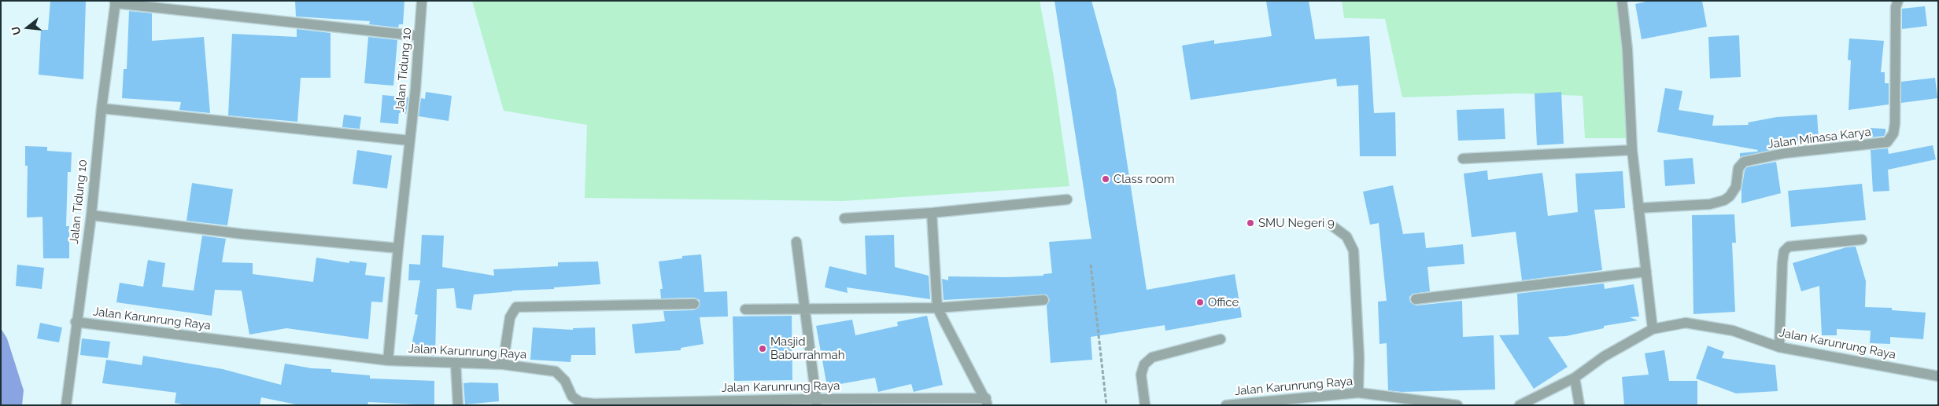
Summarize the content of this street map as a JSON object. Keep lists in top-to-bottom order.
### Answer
{
  "streets": {
    "street": ["Jalan Tidung 10", "Jalan Minasa Karya", "Jalan Karunrung Raya"]
  },
  "crossings": [
    ["Jalan Tidung 10", "Jalan Karunrung Raya"]
  ],
  "places": [
    "Class room",
    "SMU Negeri 9",
    "Office",
    "Masjid Baburrahmah"
  ],
  "north": "left"
}
